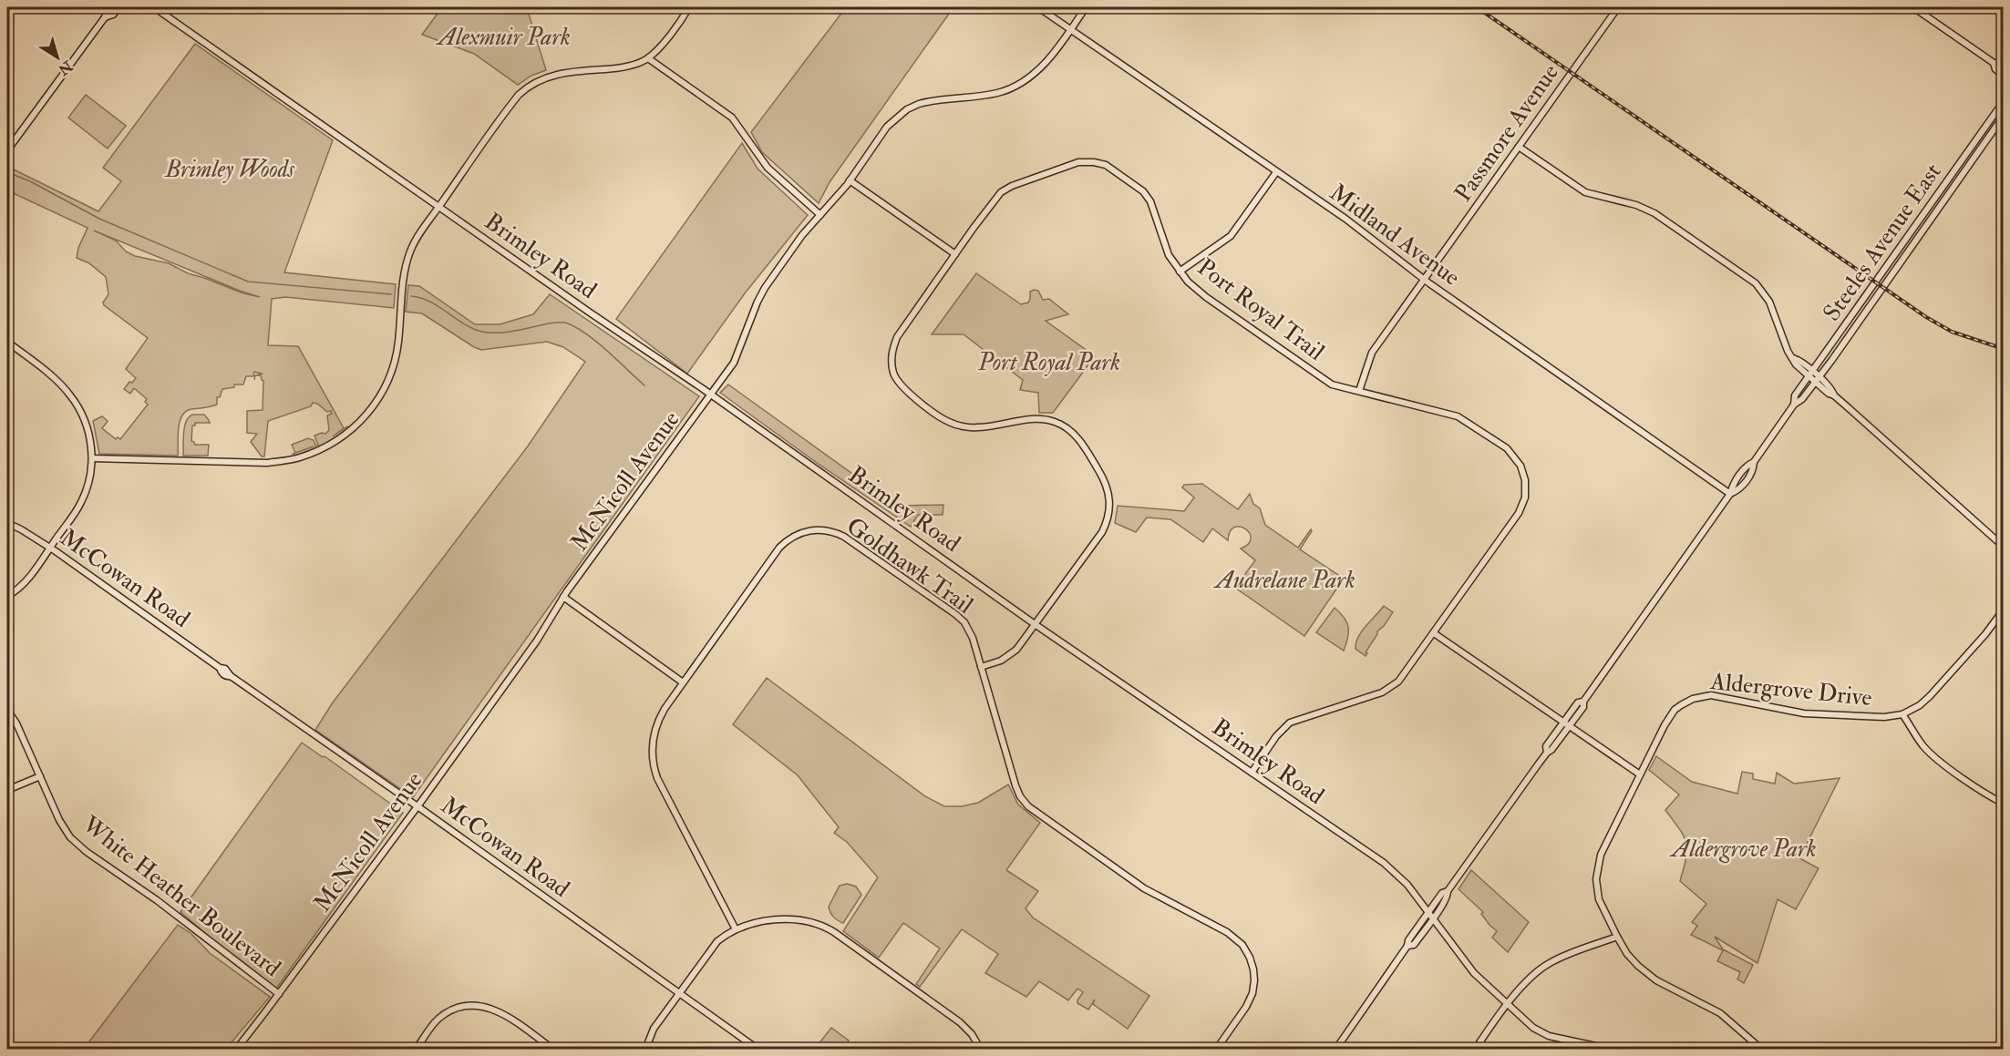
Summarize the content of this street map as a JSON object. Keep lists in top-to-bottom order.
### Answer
{
  "streets": {
    "street": [
      "Passmore Avenue",
      "Midland Avenue",
      "Steeles Avenue East",
      "Brimley Road",
      "Port Royal Trail",
      "McNicoll Avenue",
      "Goldhawk Trail",
      "McCowan Road",
      "Aldergrove Drive",
      "White Heather Boulevard"
    ]
  },
  "crossings": [
    ["Passmore Avenue", "Midland Avenue"],
    ["Passmore Avenue", "Port Royal Trail"],
    ["Midland Avenue", "Steeles Avenue East"],
    ["Midland Avenue", "McNicoll Avenue"],
    ["Steeles Avenue East", "Brimley Road"],
    ["Brimley Road", "Port Royal Trail"],
    ["Brimley Road", "McNicoll Avenue"],
    ["Port Royal Trail", "Goldhawk Trail"],
    ["McNicoll Avenue", "McCowan Road"],
    ["McNicoll Avenue", "White Heather Boulevard"]
  ],
  "parks": [
    "Alexmuir Park",
    "Brimley Woods",
    "Port Royal Park",
    "Audrelane Park",
    "Aldergrove Park"
  ],
  "north": "bottom right"
}
